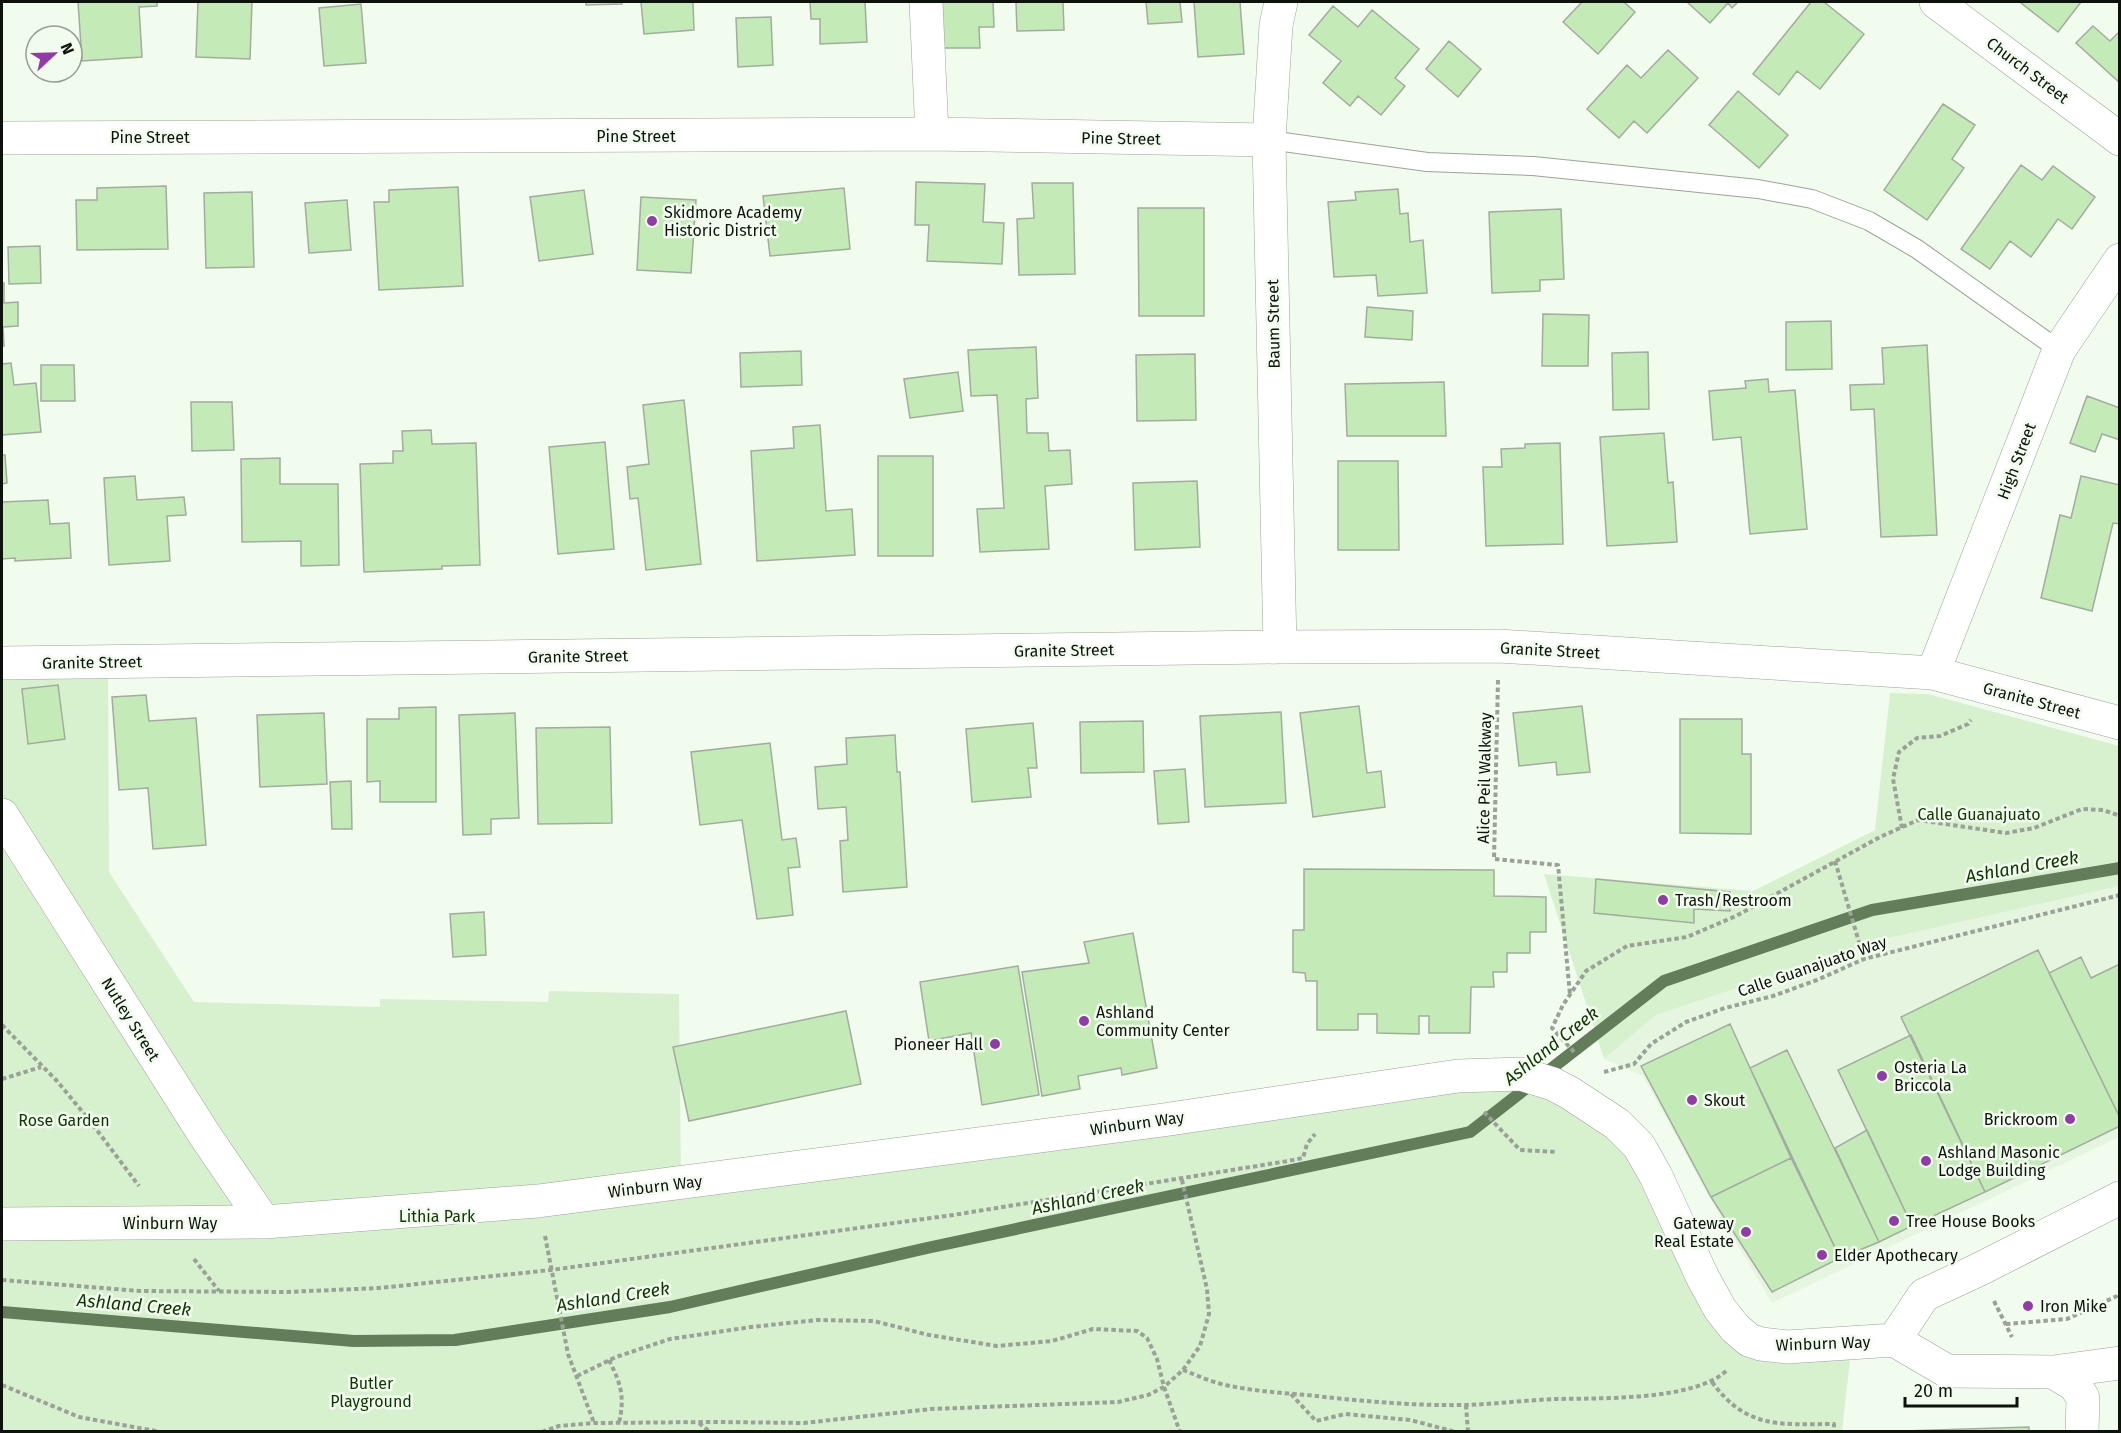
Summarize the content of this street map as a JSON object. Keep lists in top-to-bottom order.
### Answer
{
  "streets": {
    "street": [
      "Church Street",
      "Pine Street",
      "Baum Street",
      "High Street",
      "Granite Street",
      "Nutley Street",
      "Winburn Way"
    ],
    "path": ["Alice Peil Walkway", "Calle Guanajuato Way"]
  },
  "crossings": [
    ["Pine Street", "Baum Street"],
    ["Baum Street", "Granite Street"],
    ["High Street", "Granite Street"],
    ["Granite Street", "Alice Peil Walkway"],
    ["Calle Guanajuato Way", "Winburn Way"],
    ["Nutley Street", "Winburn Way"]
  ],
  "water": ["Ashland Creek"],
  "parks": [
    "Calle Guanajuato",
    "Rose Garden",
    "Lithia Park",
    "Butler Playground"
  ],
  "places": [
    "Skidmore Academy Historic District",
    "Trash/Restroom",
    "Ashland Community Center",
    "Pioneer Hall",
    "Osteria La Briccola",
    "Skout",
    "Brickroom",
    "Ashland Masonic Lodge Building",
    "Tree House Books",
    "Gateway Real Estate",
    "Elder Apothecary",
    "Iron Mike"
  ],
  "scale_bar": "20 m",
  "north": "right"
}
